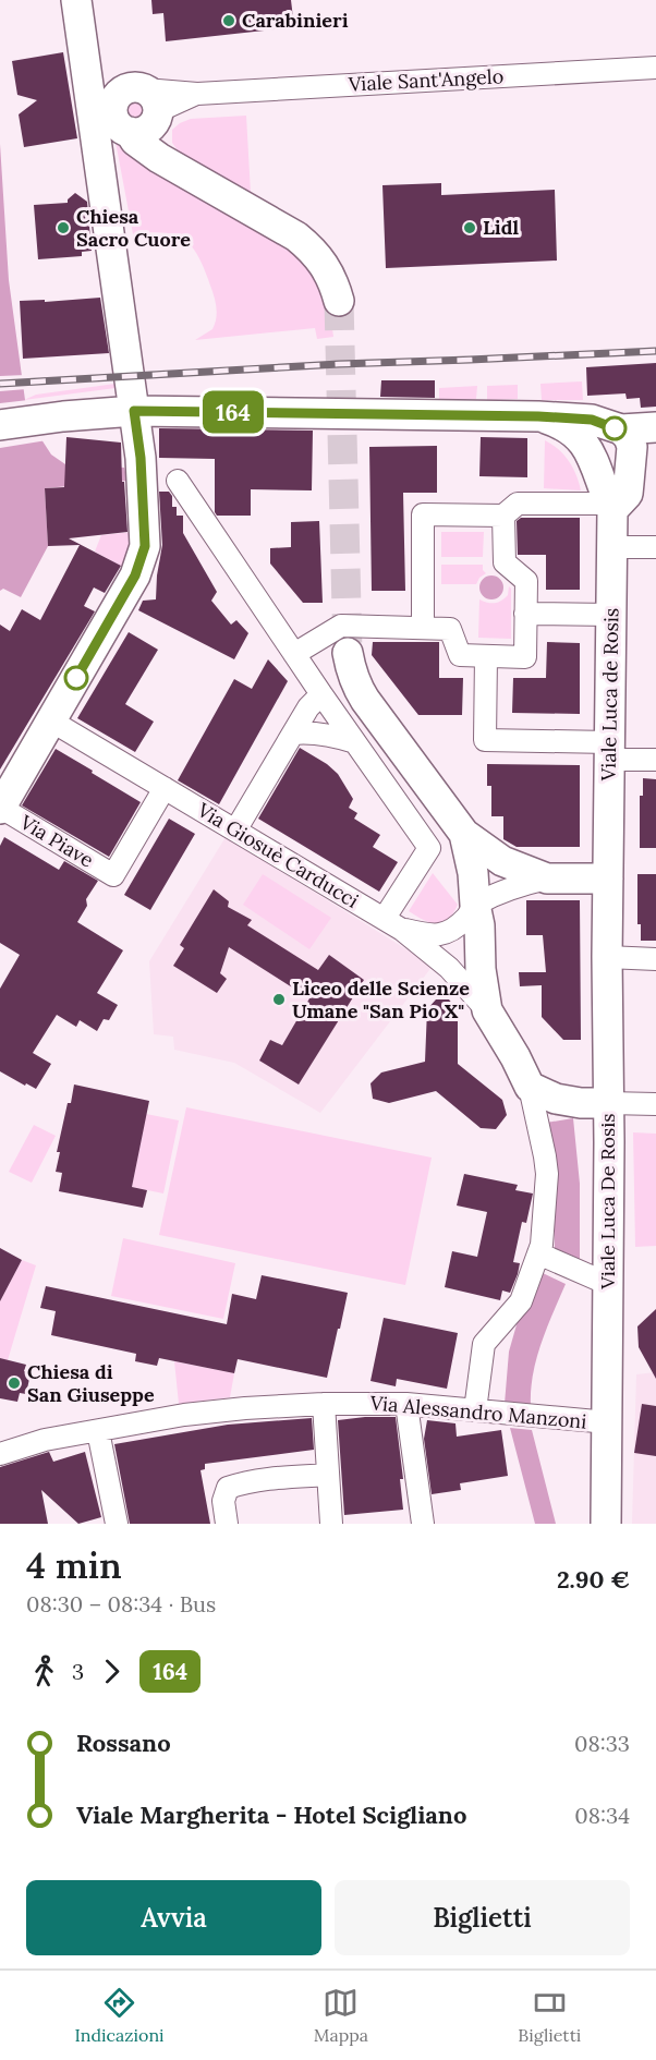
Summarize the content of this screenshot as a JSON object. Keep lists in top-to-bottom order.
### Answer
{
  "streets": {
    "main road": ["Viale Luca de Rosis", "Viale Luca De Rosis"],
    "street": [
      "Viale Sant'Angelo",
      "Via Piave",
      "Via Giosuè Carducci",
      "Via Alessandro Manzoni"
    ]
  },
  "crossings": [
    ["Viale Luca de Rosis", "Viale Luca De Rosis"],
    ["Via Piave", "Via Giosuè Carducci"],
    ["Viale Luca De Rosis", "Via Alessandro Manzoni"]
  ],
  "places": [
    "Carabinieri",
    "Chiesa Sacro Cuore",
    "Lidl",
    "Liceo delle Scienze Umane \"San Pio X\"",
    "Chiesa di San Giuseppe"
  ],
  "lines": ["bus line 164"],
  "page": {
    "on_map": "164",
    "heading": ["4 min", "08:30 – 08:34 · Bus", "2.90 €"],
    "legs": ["3", "164"],
    "list": [
      {
        "name": "Rossano",
        "value": "08:33"
      },
      {
        "name": "Viale Margherita - Hotel Scigliano",
        "value": "08:34"
      }
    ],
    "buttons": ["Avvia", "Biglietti"],
    "tabs": ["Indicazioni", "Mappa", "Biglietti"]
  }
}
